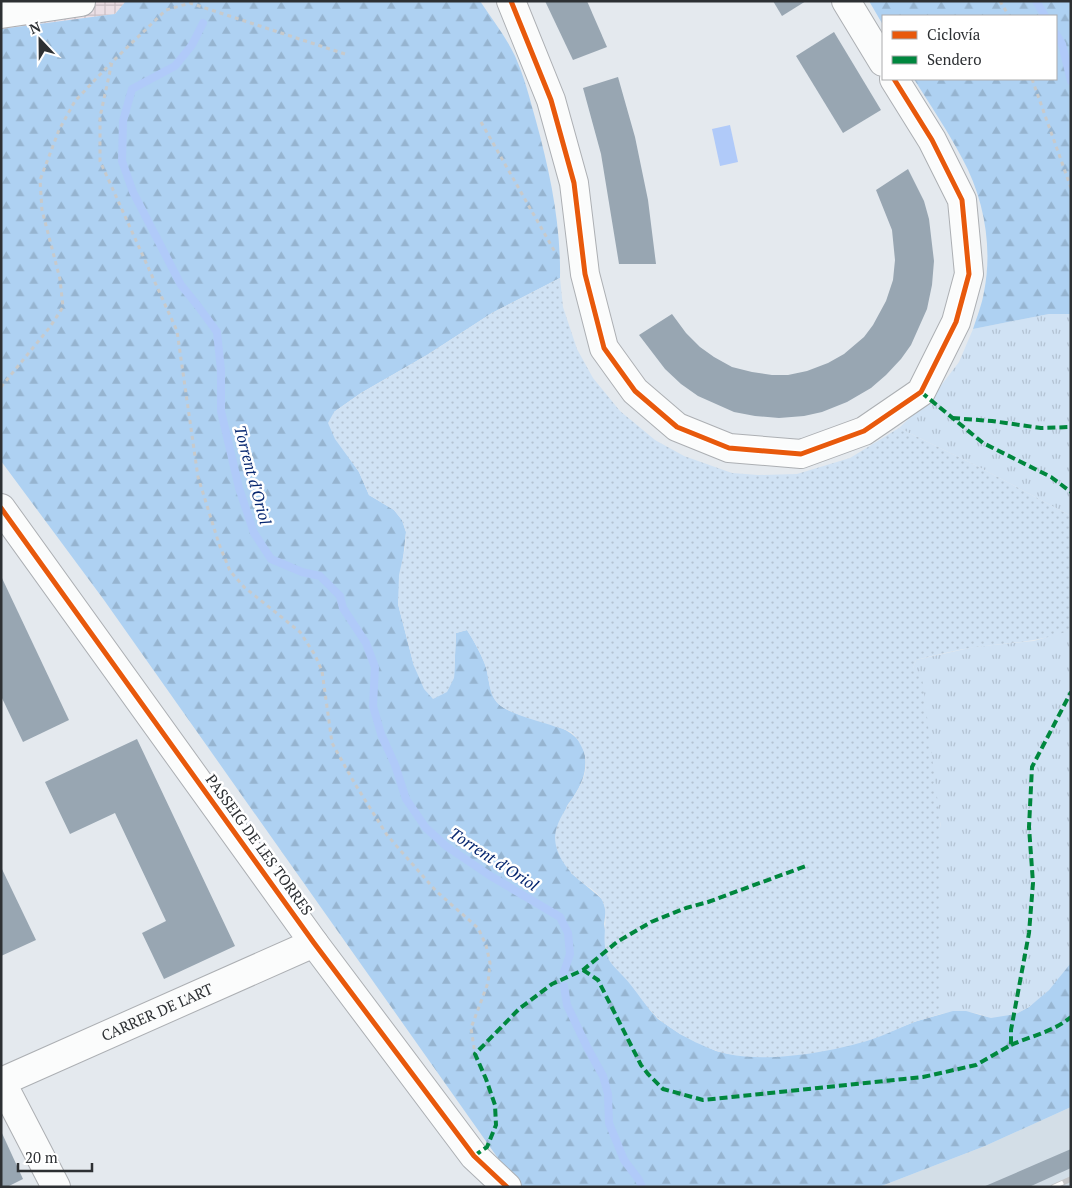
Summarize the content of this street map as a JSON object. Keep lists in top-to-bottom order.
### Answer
{
  "streets": {
    "street": ["PASSEIG DE LES TORRES", "CARRER DE L'ART"]
  },
  "crossings": [
    ["PASSEIG DE LES TORRES", "CARRER DE L'ART"]
  ],
  "water": ["Torrent d'Oriol"],
  "legend": ["Ciclovía", "Sendero"],
  "scale_bar": "20 m",
  "north": "top"
}
